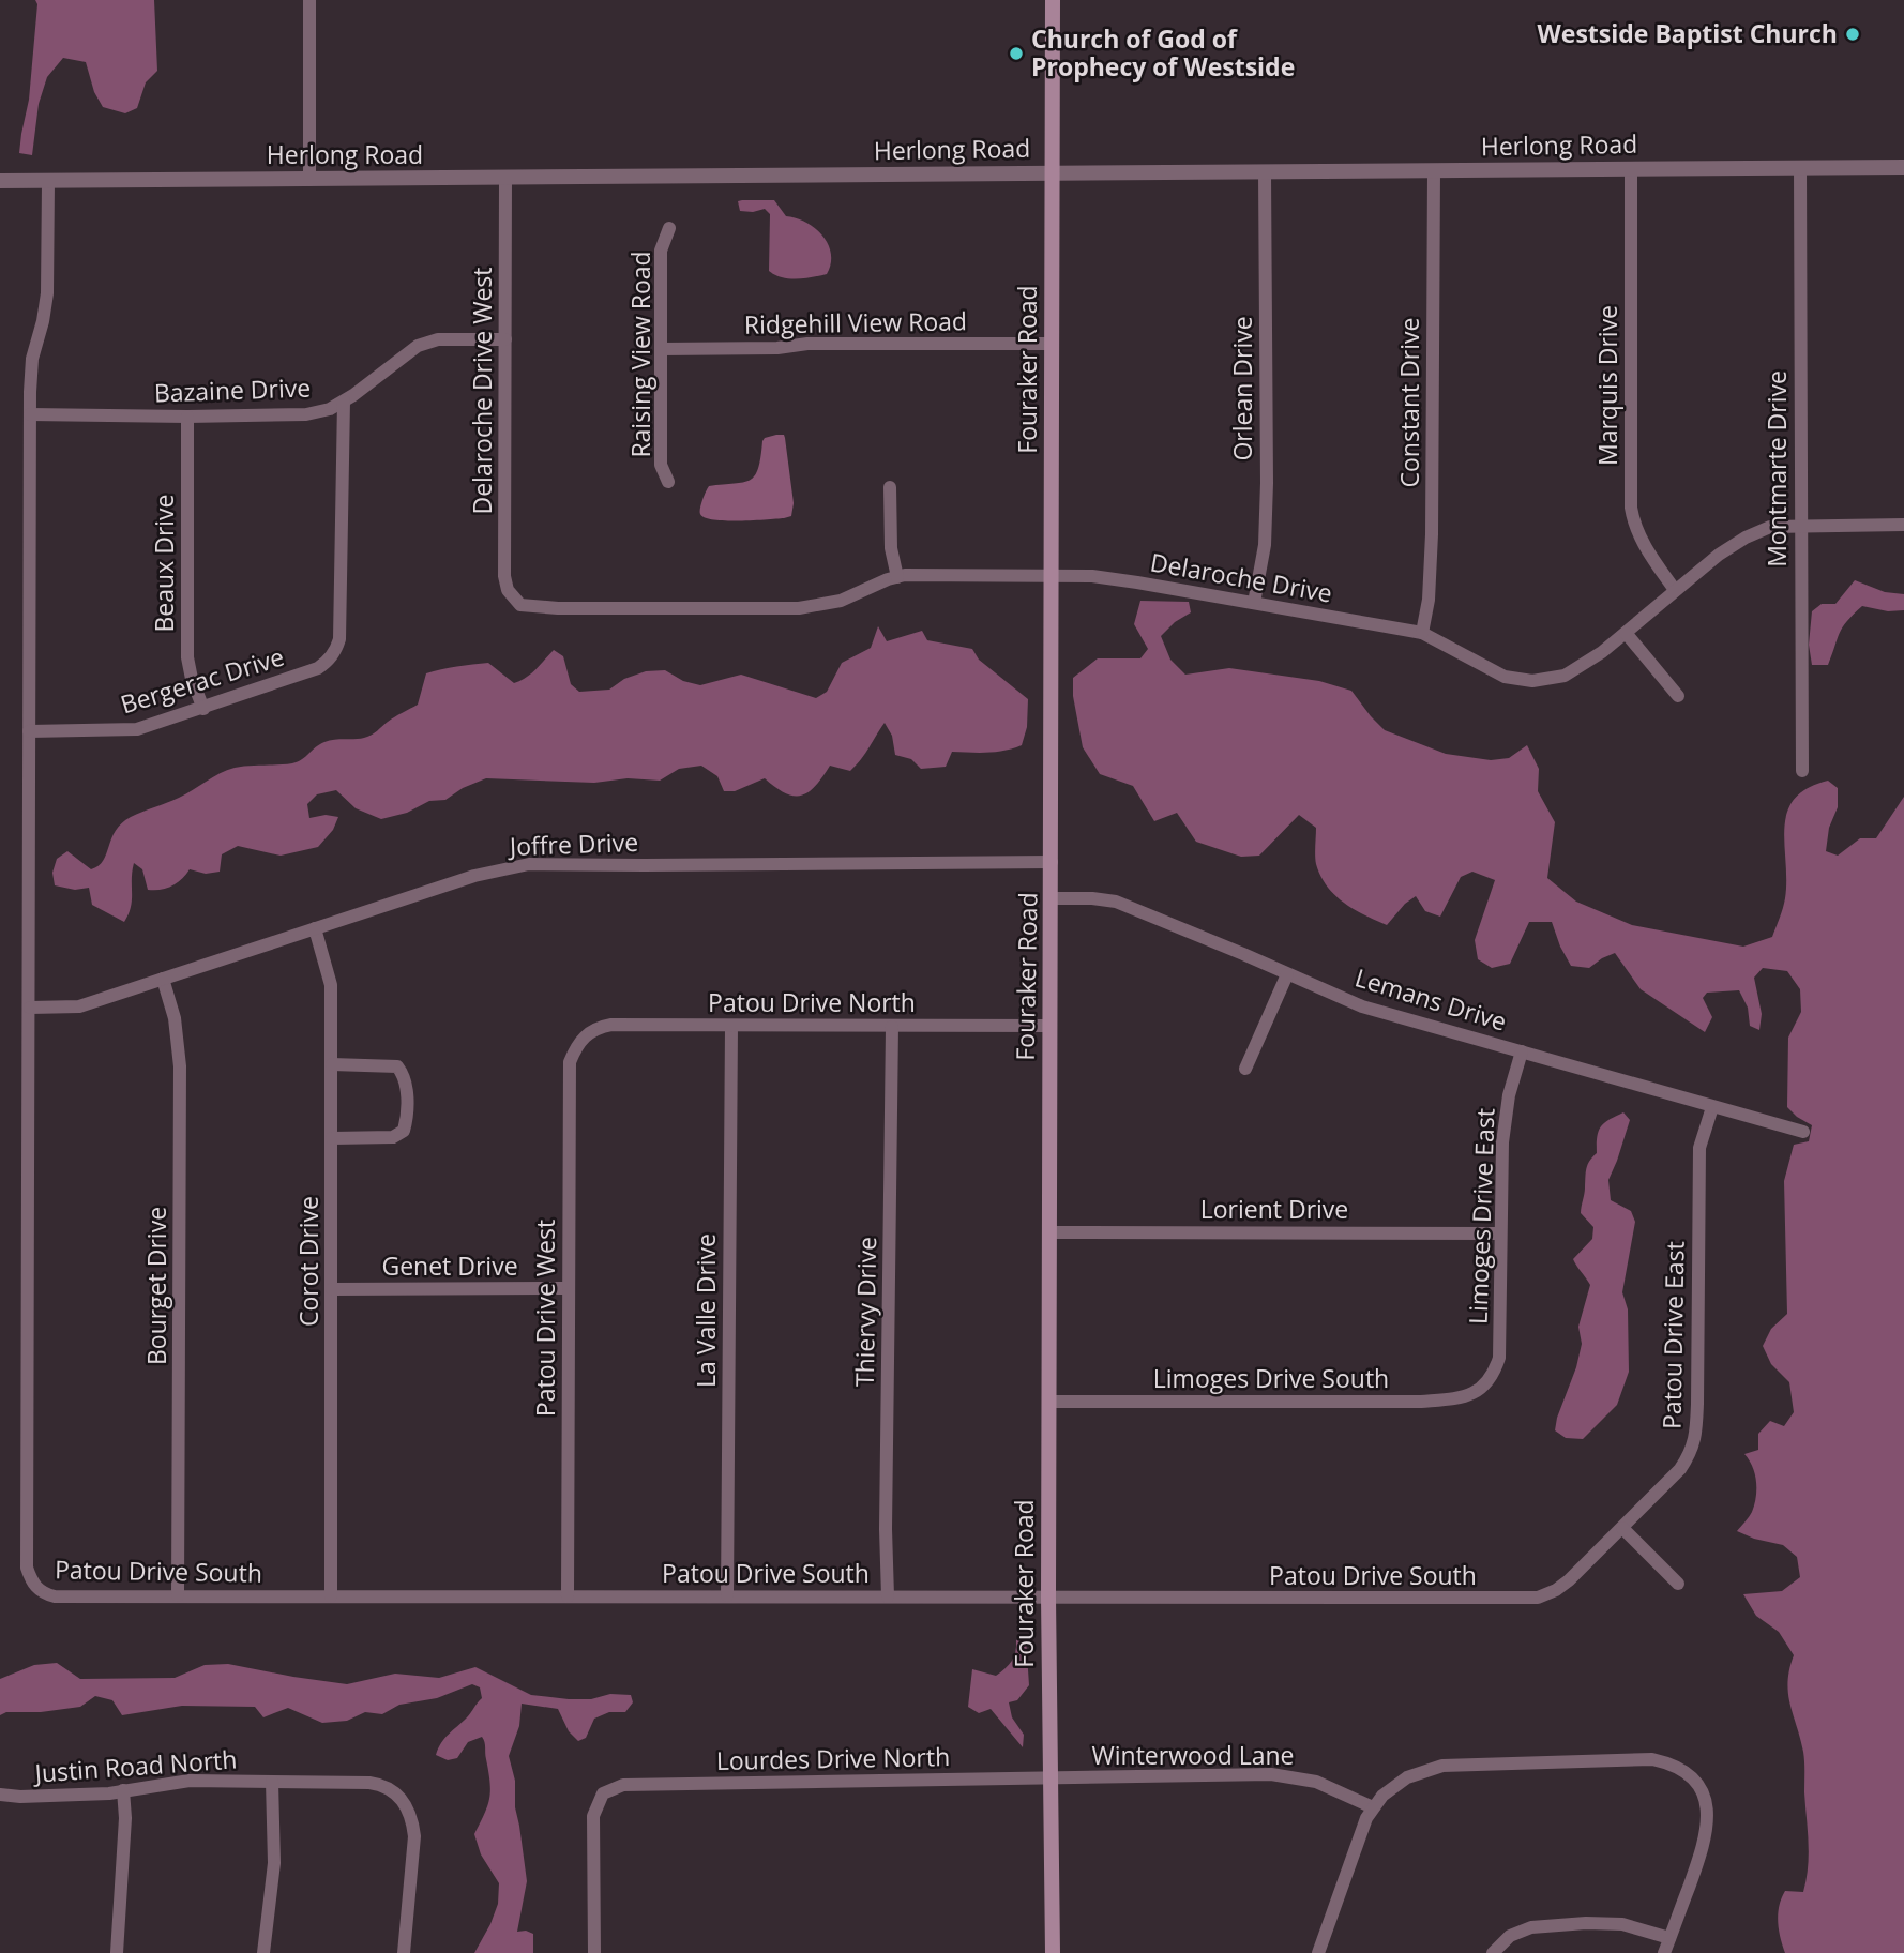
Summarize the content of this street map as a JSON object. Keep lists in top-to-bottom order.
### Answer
{
  "streets": {
    "main road": ["Fouraker Road"],
    "street": [
      "Herlong Road",
      "Ridgehill View Road",
      "Raising View Road",
      "Marquis Drive",
      "Orlean Drive",
      "Bazaine Drive",
      "Delaroche Drive West",
      "Constant Drive",
      "Montmarte Drive",
      "Beaux Drive",
      "Delaroche Drive",
      "Bergerac Drive",
      "Joffre Drive",
      "Lemans Drive",
      "Patou Drive North",
      "Lorient Drive",
      "Limoges Drive East",
      "Corot Drive",
      "Genet Drive",
      "Bourget Drive",
      "La Valle Drive",
      "Thiervy Drive",
      "Patou Drive West",
      "Patou Drive East",
      "Limoges Drive South",
      "Patou Drive South",
      "Winterwood Lane",
      "Lourdes Drive North",
      "Justin Road North"
    ]
  },
  "crossings": [
    ["Herlong Road", "Fouraker Road"],
    ["Herlong Road", "Marquis Drive"],
    ["Herlong Road", "Orlean Drive"],
    ["Herlong Road", "Delaroche Drive West"],
    ["Herlong Road", "Constant Drive"],
    ["Herlong Road", "Montmarte Drive"],
    ["Ridgehill View Road", "Raising View Road"],
    ["Ridgehill View Road", "Fouraker Road"],
    ["Fouraker Road", "Delaroche Drive"],
    ["Fouraker Road", "Joffre Drive"],
    ["Fouraker Road", "Lemans Drive"],
    ["Fouraker Road", "Patou Drive North"],
    ["Fouraker Road", "Lorient Drive"],
    ["Fouraker Road", "Limoges Drive South"],
    ["Fouraker Road", "Patou Drive South"],
    ["Fouraker Road", "Winterwood Lane"],
    ["Fouraker Road", "Lourdes Drive North"],
    ["Marquis Drive", "Delaroche Drive"],
    ["Orlean Drive", "Delaroche Drive"],
    ["Bazaine Drive", "Delaroche Drive West"],
    ["Bazaine Drive", "Beaux Drive"],
    ["Bazaine Drive", "Bergerac Drive"],
    ["Delaroche Drive West", "Delaroche Drive"],
    ["Constant Drive", "Delaroche Drive"],
    ["Montmarte Drive", "Delaroche Drive"],
    ["Beaux Drive", "Bergerac Drive"],
    ["Joffre Drive", "Corot Drive"],
    ["Joffre Drive", "Bourget Drive"],
    ["Joffre Drive", "Patou Drive South"],
    ["Lemans Drive", "Limoges Drive East"],
    ["Lemans Drive", "Patou Drive East"],
    ["Patou Drive North", "La Valle Drive"],
    ["Patou Drive North", "Thiervy Drive"],
    ["Patou Drive North", "Patou Drive West"],
    ["Lorient Drive", "Limoges Drive East"],
    ["Limoges Drive East", "Limoges Drive South"],
    ["Corot Drive", "Genet Drive"],
    ["Corot Drive", "Patou Drive South"],
    ["Genet Drive", "Patou Drive West"],
    ["Bourget Drive", "Patou Drive South"],
    ["La Valle Drive", "Patou Drive South"],
    ["Thiervy Drive", "Patou Drive South"],
    ["Patou Drive West", "Patou Drive South"],
    ["Patou Drive East", "Patou Drive South"],
    ["Winterwood Lane", "Lourdes Drive North"]
  ],
  "places": ["Westside Baptist Church", "Church of God of Prophecy of Westside"]
}
